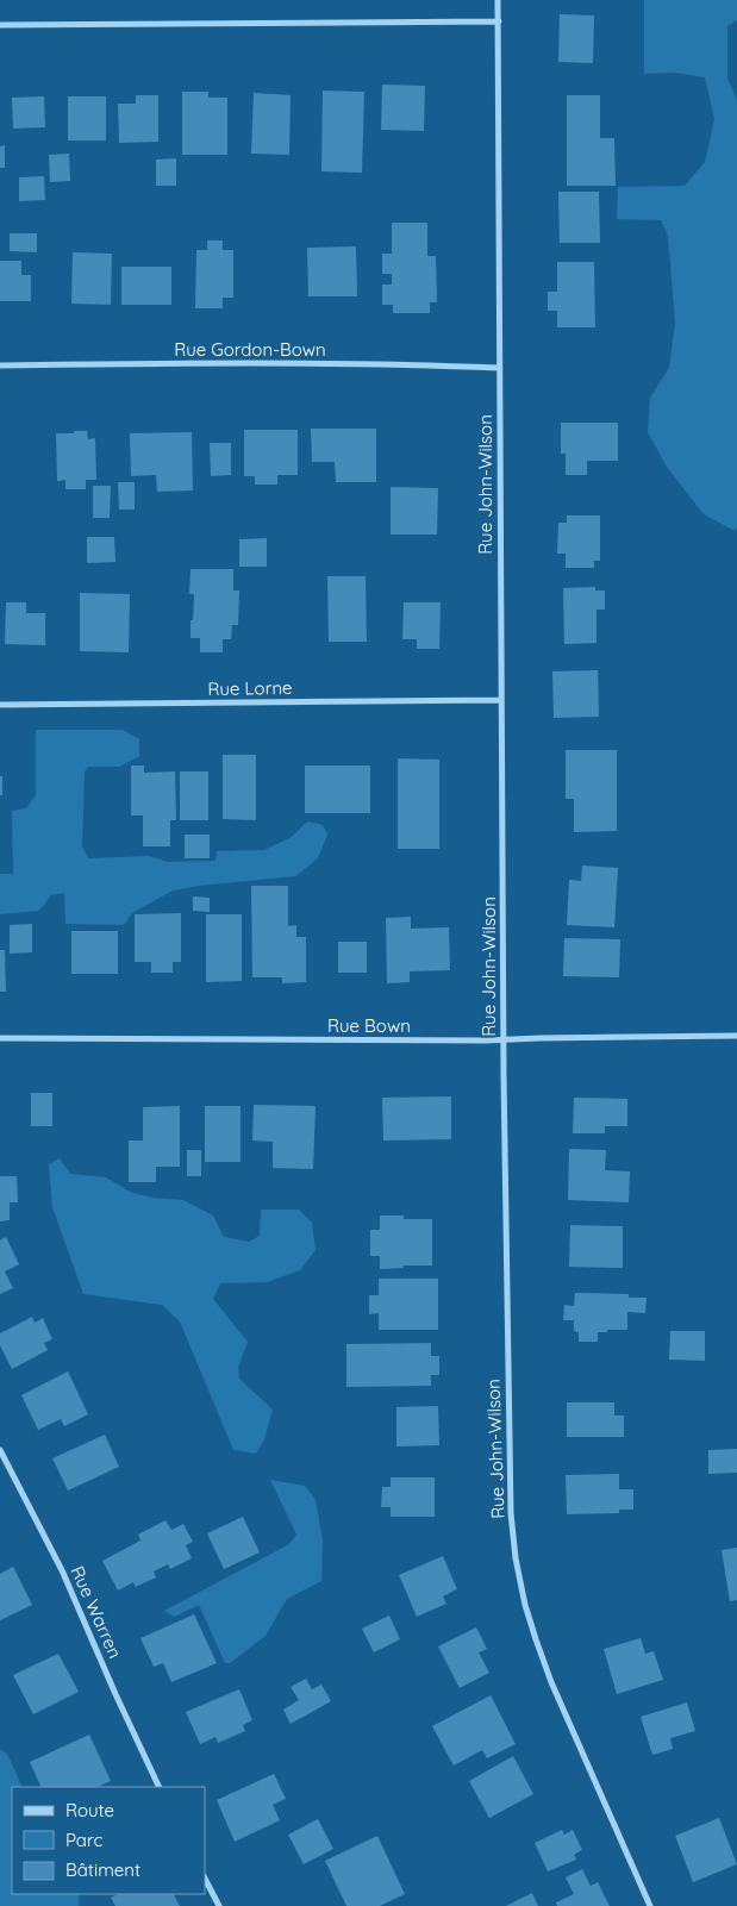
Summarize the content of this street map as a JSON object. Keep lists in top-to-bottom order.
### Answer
{
  "streets": {
    "street": [
      "Rue Gordon-Bown",
      "Rue John-Wilson",
      "Rue Lorne",
      "Rue Bown",
      "Rue Warren"
    ]
  },
  "crossings": [
    ["Rue Gordon-Bown", "Rue John-Wilson"],
    ["Rue John-Wilson", "Rue Lorne"],
    ["Rue John-Wilson", "Rue Bown"]
  ],
  "legend": ["Route", "Parc", "Bâtiment"]
}
